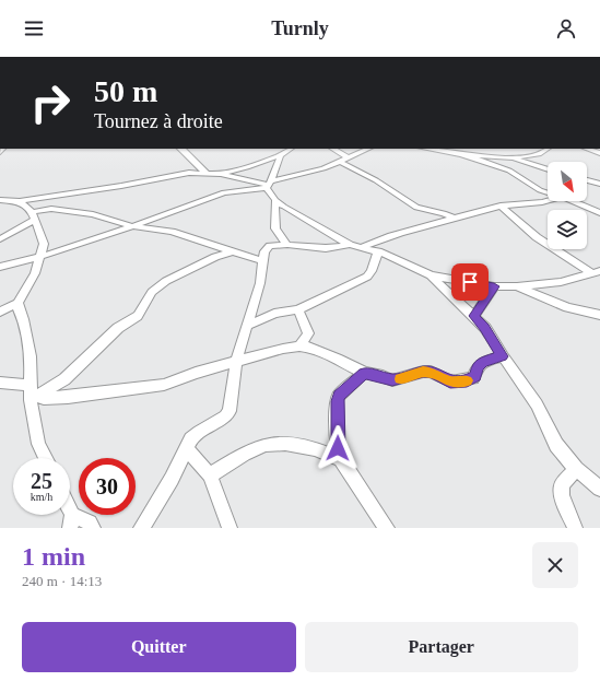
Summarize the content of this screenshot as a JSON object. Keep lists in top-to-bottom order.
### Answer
{
  "north": "bottom right",
  "page": {
    "header": "Turnly",
    "turn": ["50 m", "Tournez à droite"],
    "speed": "25 km/h",
    "limit": "30",
    "heading": ["1 min", "240 m · 14:13"],
    "buttons": ["Quitter", "Partager"]
  }
}
